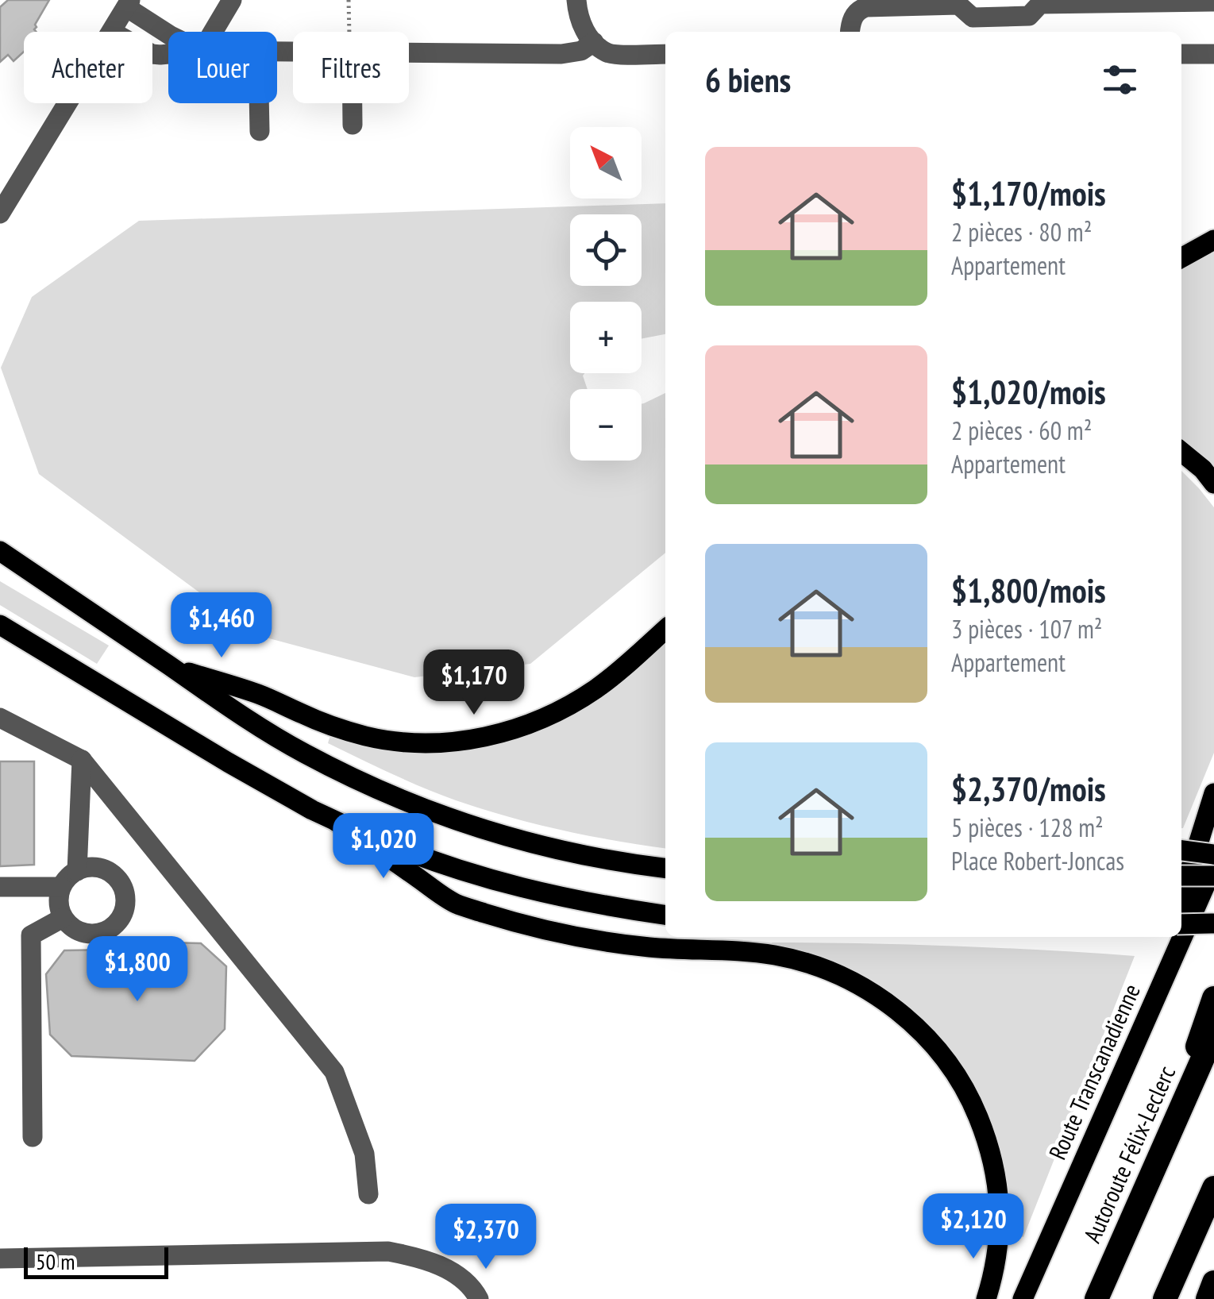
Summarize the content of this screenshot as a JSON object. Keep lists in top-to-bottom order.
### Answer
{
  "streets": {
    "highway": ["Autoroute Félix-Leclerc"],
    "main road": ["Route Transcanadienne"]
  },
  "scale_bar": "50 m",
  "north": "top left",
  "page": {
    "chip": ["Acheter", "Louer", "Filtres"],
    "heading": "6 biens",
    "map_buttons": ["+", "−"],
    "list": [
      {
        "name": "$1,170/mois",
        "note": "2 pièces · 80 m² · Appartement"
      },
      {
        "name": "$1,020/mois",
        "note": "2 pièces · 60 m² · Appartement"
      },
      {
        "name": "$1,800/mois",
        "note": "3 pièces · 107 m² · Appartement"
      },
      {
        "name": "$2,370/mois",
        "note": "5 pièces · 128 m² · Place Robert-Joncas"
      }
    ],
    "price": [
      "$1,460",
      "$1,170",
      "$1,020",
      "$1,800",
      "$2,120",
      "$2,370"
    ],
    "scale": "50 m"
  }
}
